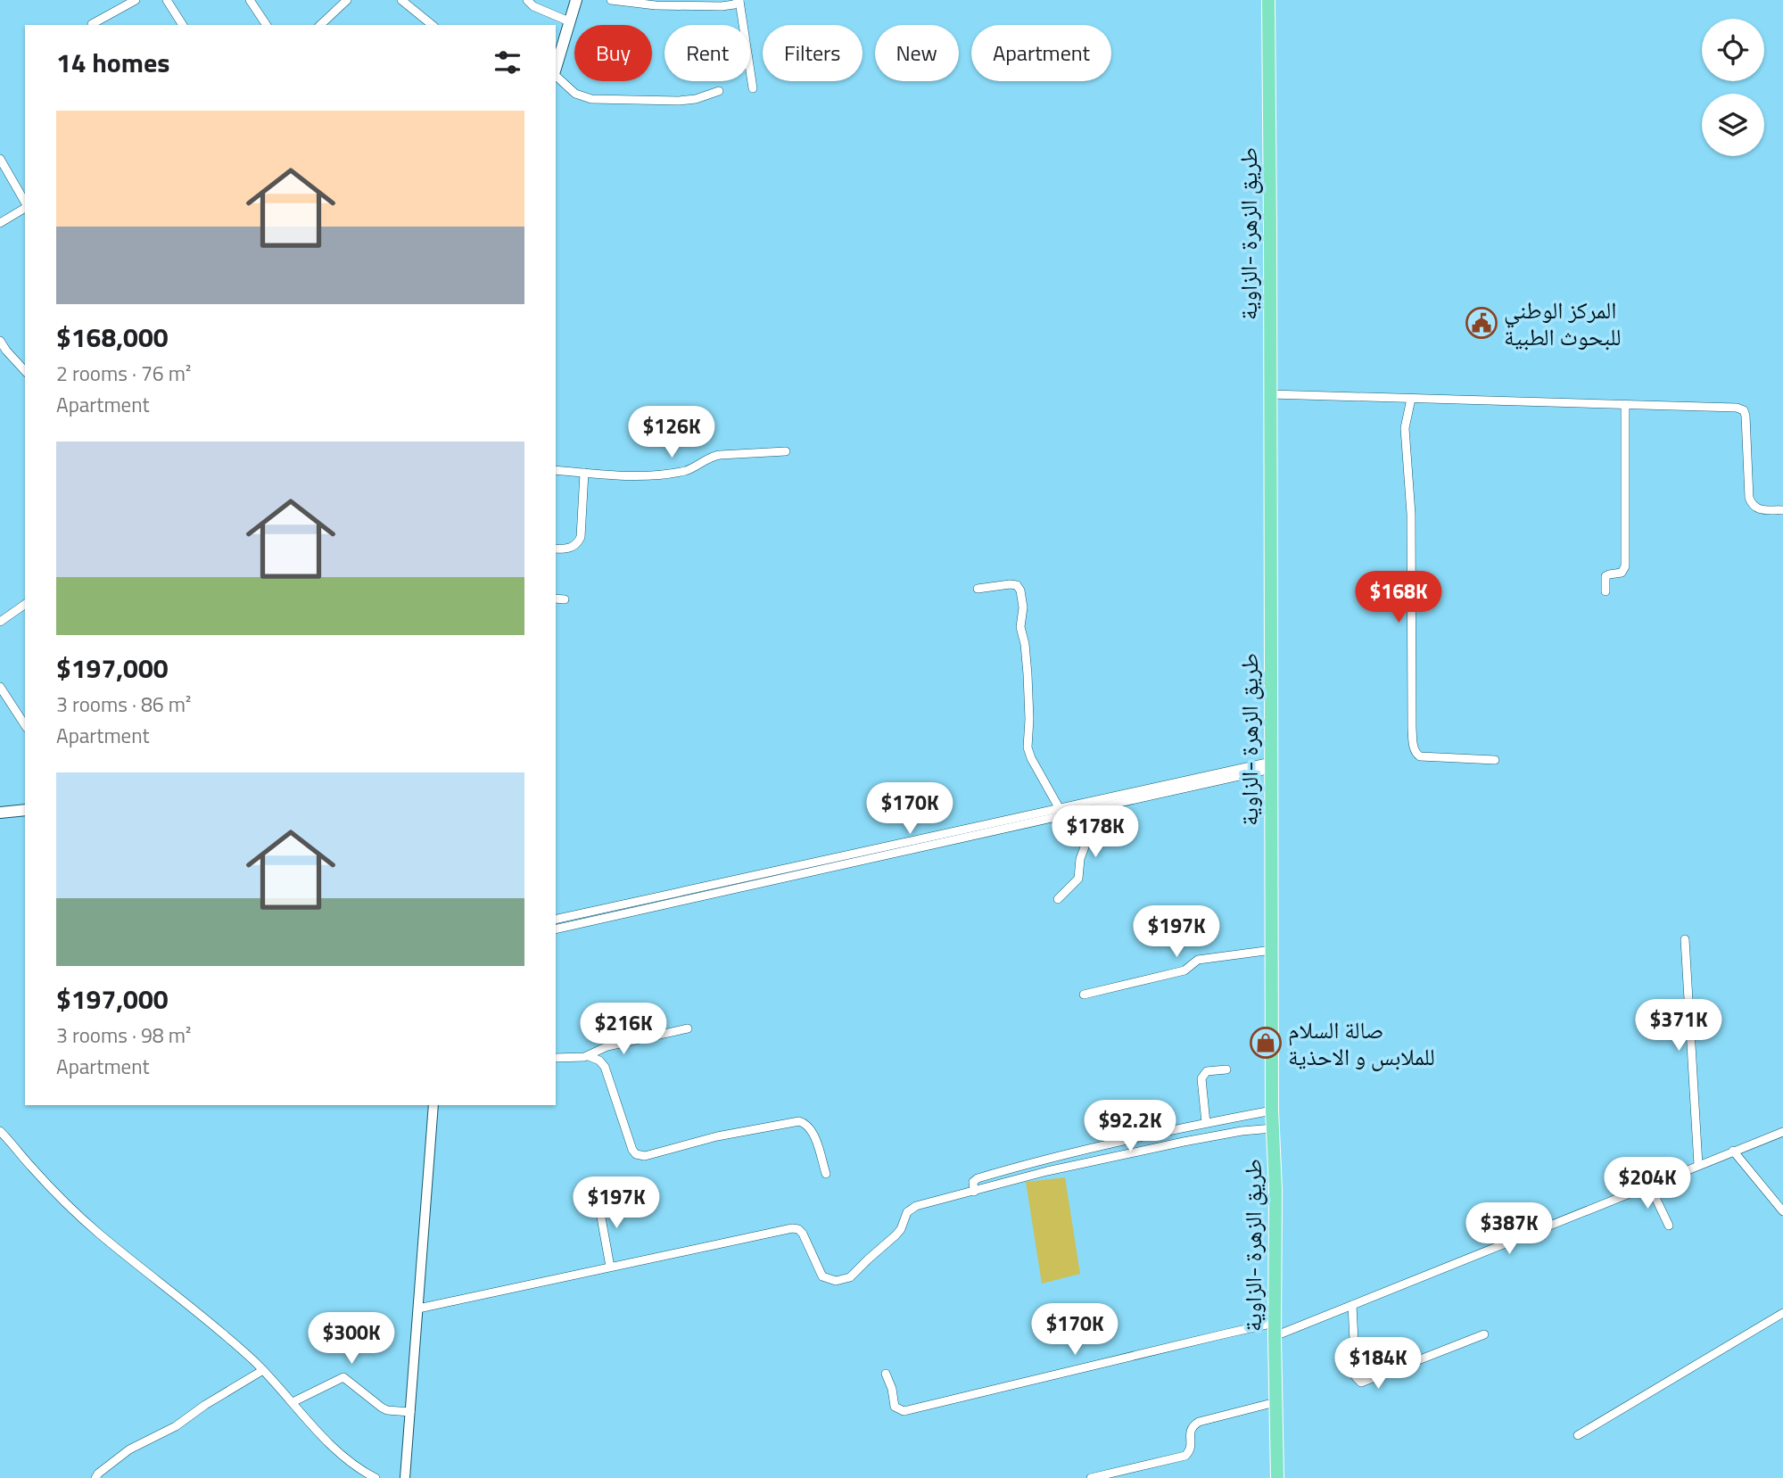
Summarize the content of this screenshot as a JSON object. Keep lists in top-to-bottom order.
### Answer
{
  "streets": {
    "main road": ["طريق الزهرة -الزاوية"]
  },
  "places": {
    "public building": ["المركز الوطني للبحوث الطبية"],
    "shop": ["صالة السلام للملابس و الاحذية"]
  },
  "page": {
    "chip": [
      "Buy",
      "Rent",
      "Filters",
      "New",
      "Apartment"
    ],
    "heading": "14 homes",
    "list": [
      {
        "name": "$168,000",
        "note": "2 rooms · 76 m² · Apartment"
      },
      {
        "name": "$197,000",
        "note": "3 rooms · 86 m² · Apartment"
      },
      {
        "name": "$197,000",
        "note": "3 rooms · 98 m² · Apartment"
      }
    ],
    "price": [
      "$126K",
      "$168K",
      "$170K",
      "$178K",
      "$197K",
      "$371K",
      "$216K",
      "$92.2K",
      "$204K",
      "$197K",
      "$387K",
      "$170K",
      "$300K",
      "$184K"
    ]
  }
}
